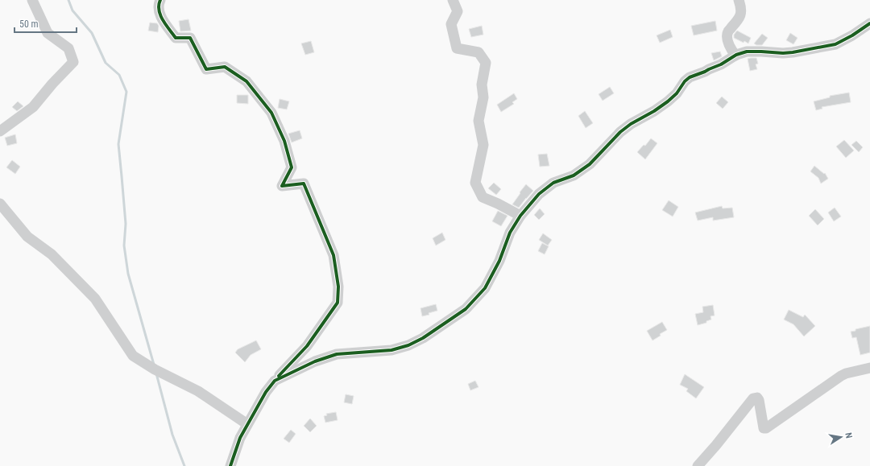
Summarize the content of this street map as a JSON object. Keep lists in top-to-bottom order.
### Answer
{
  "scale_bar": "50 m",
  "north": "right"
}
